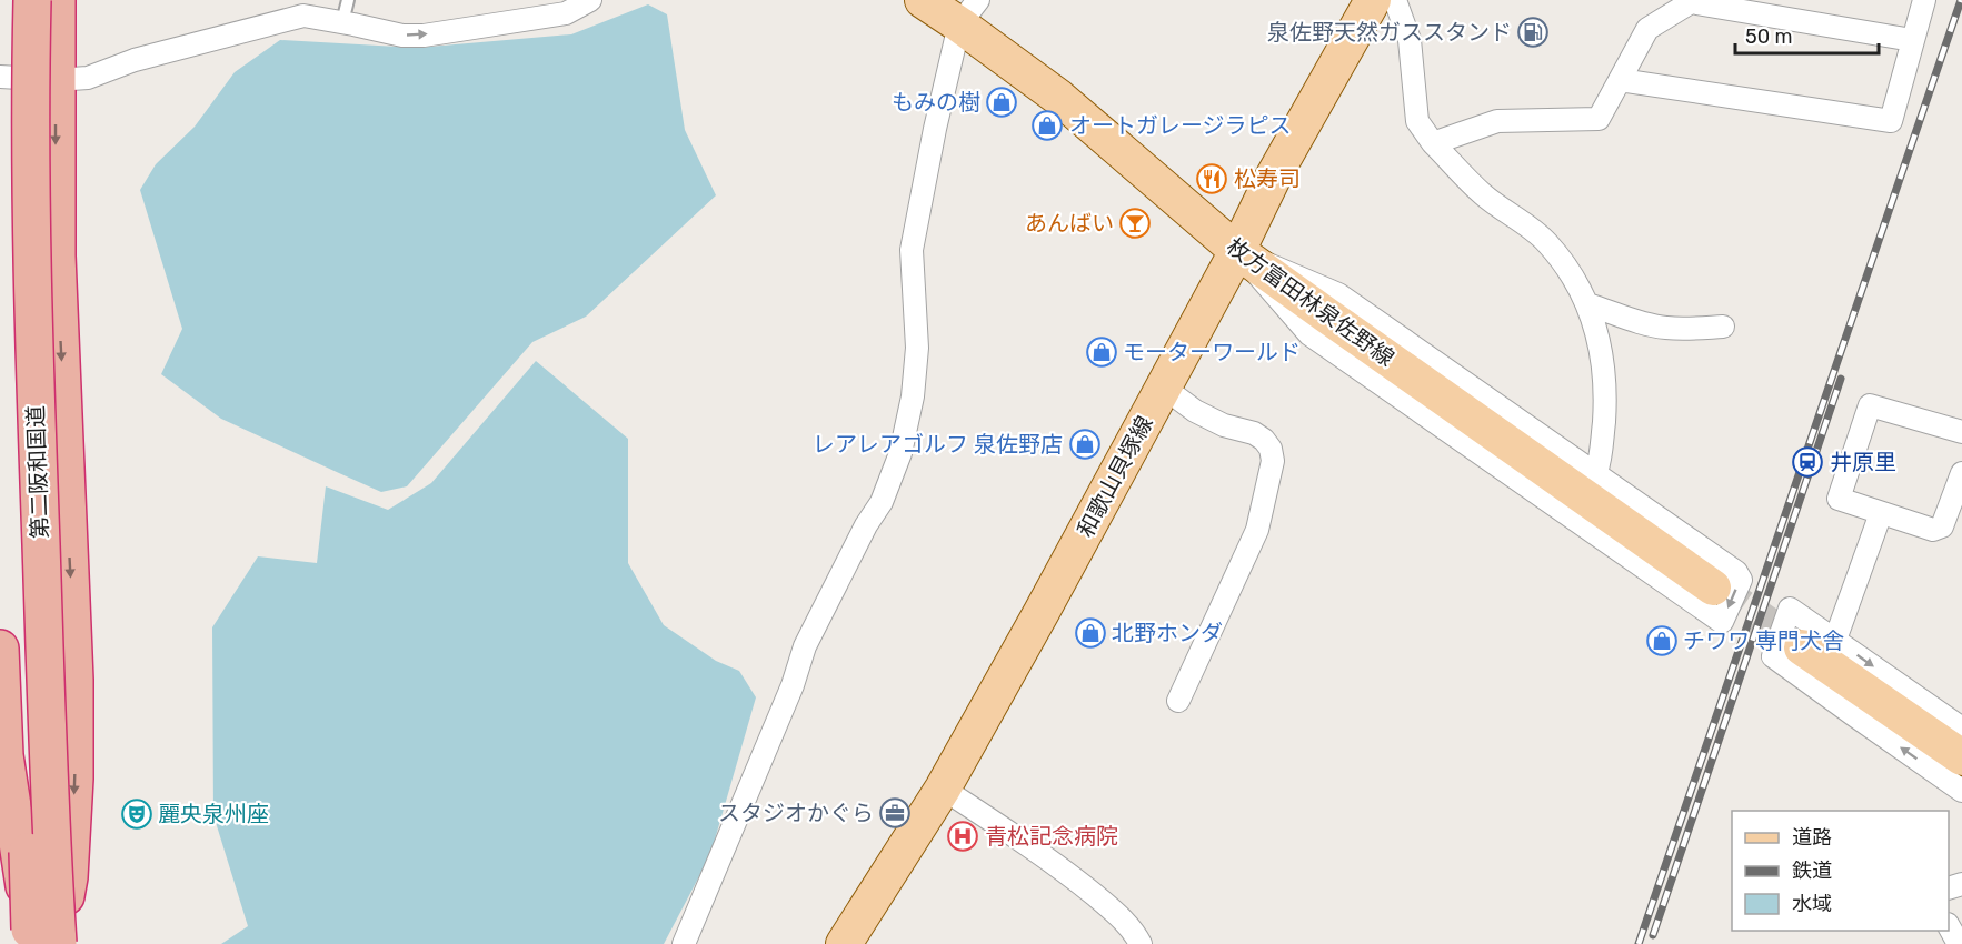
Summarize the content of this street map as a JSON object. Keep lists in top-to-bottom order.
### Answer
{
  "streets": {
    "highway": ["第二阪和国道"],
    "main road": ["枚方富田林泉佐野線", "和歌山貝塚線"]
  },
  "crossings": [
    ["枚方富田林泉佐野線", "和歌山貝塚線"]
  ],
  "places": {
    "fuel station": ["泉佐野天然ガススタンド"],
    "shop": [
      "もみの樹",
      "オートガレージラピス",
      "モーターワールド",
      "レアレアゴルフ 泉佐野店",
      "北野ホンダ",
      "チワワ 専門犬舎"
    ],
    "restaurant": ["松寿司"],
    "bar": ["あんばい"],
    "station": ["井原里"],
    "office": ["スタジオかぐら"],
    "theatre": ["麗央泉州座"],
    "hospital": ["青松記念病院"]
  },
  "legend": ["道路", "鉄道", "水域"],
  "scale_bar": "50 m"
}
